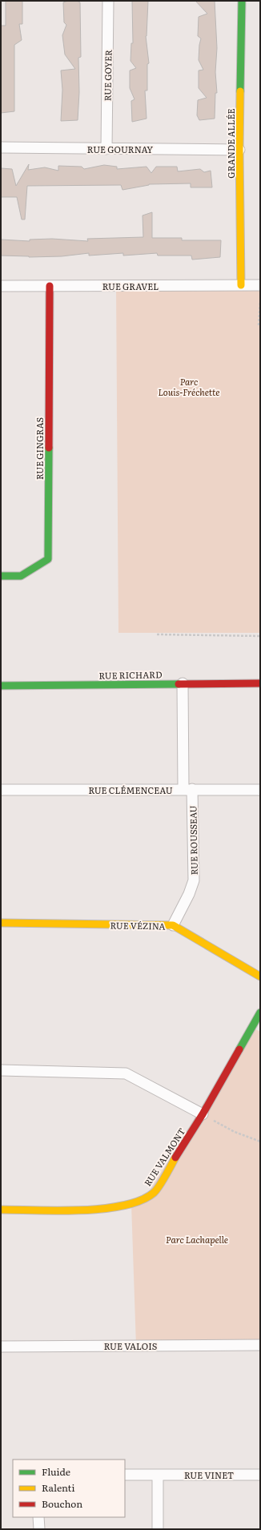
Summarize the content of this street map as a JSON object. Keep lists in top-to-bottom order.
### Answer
{
  "streets": {
    "street": [
      "RUE GOYER",
      "GRANDE ALLÉE",
      "RUE GOURNAY",
      "RUE GRAVEL",
      "RUE GINGRAS",
      "RUE RICHARD",
      "RUE CLÉMENCEAU",
      "RUE ROUSSEAU",
      "RUE VÉZINA",
      "RUE VALMONT",
      "RUE VALOIS",
      "RUE VINET"
    ]
  },
  "crossings": [
    ["RUE GOYER", "RUE GOURNAY"],
    ["GRANDE ALLÉE", "RUE GOURNAY"],
    ["GRANDE ALLÉE", "RUE GRAVEL"],
    ["RUE GRAVEL", "RUE GINGRAS"],
    ["RUE RICHARD", "RUE ROUSSEAU"],
    ["RUE CLÉMENCEAU", "RUE ROUSSEAU"],
    ["RUE ROUSSEAU", "RUE VÉZINA"]
  ],
  "parks": ["Parc Louis-Fréchette", "Parc Lachapelle"],
  "legend": ["Fluide", "Ralenti", "Bouchon"]
}
